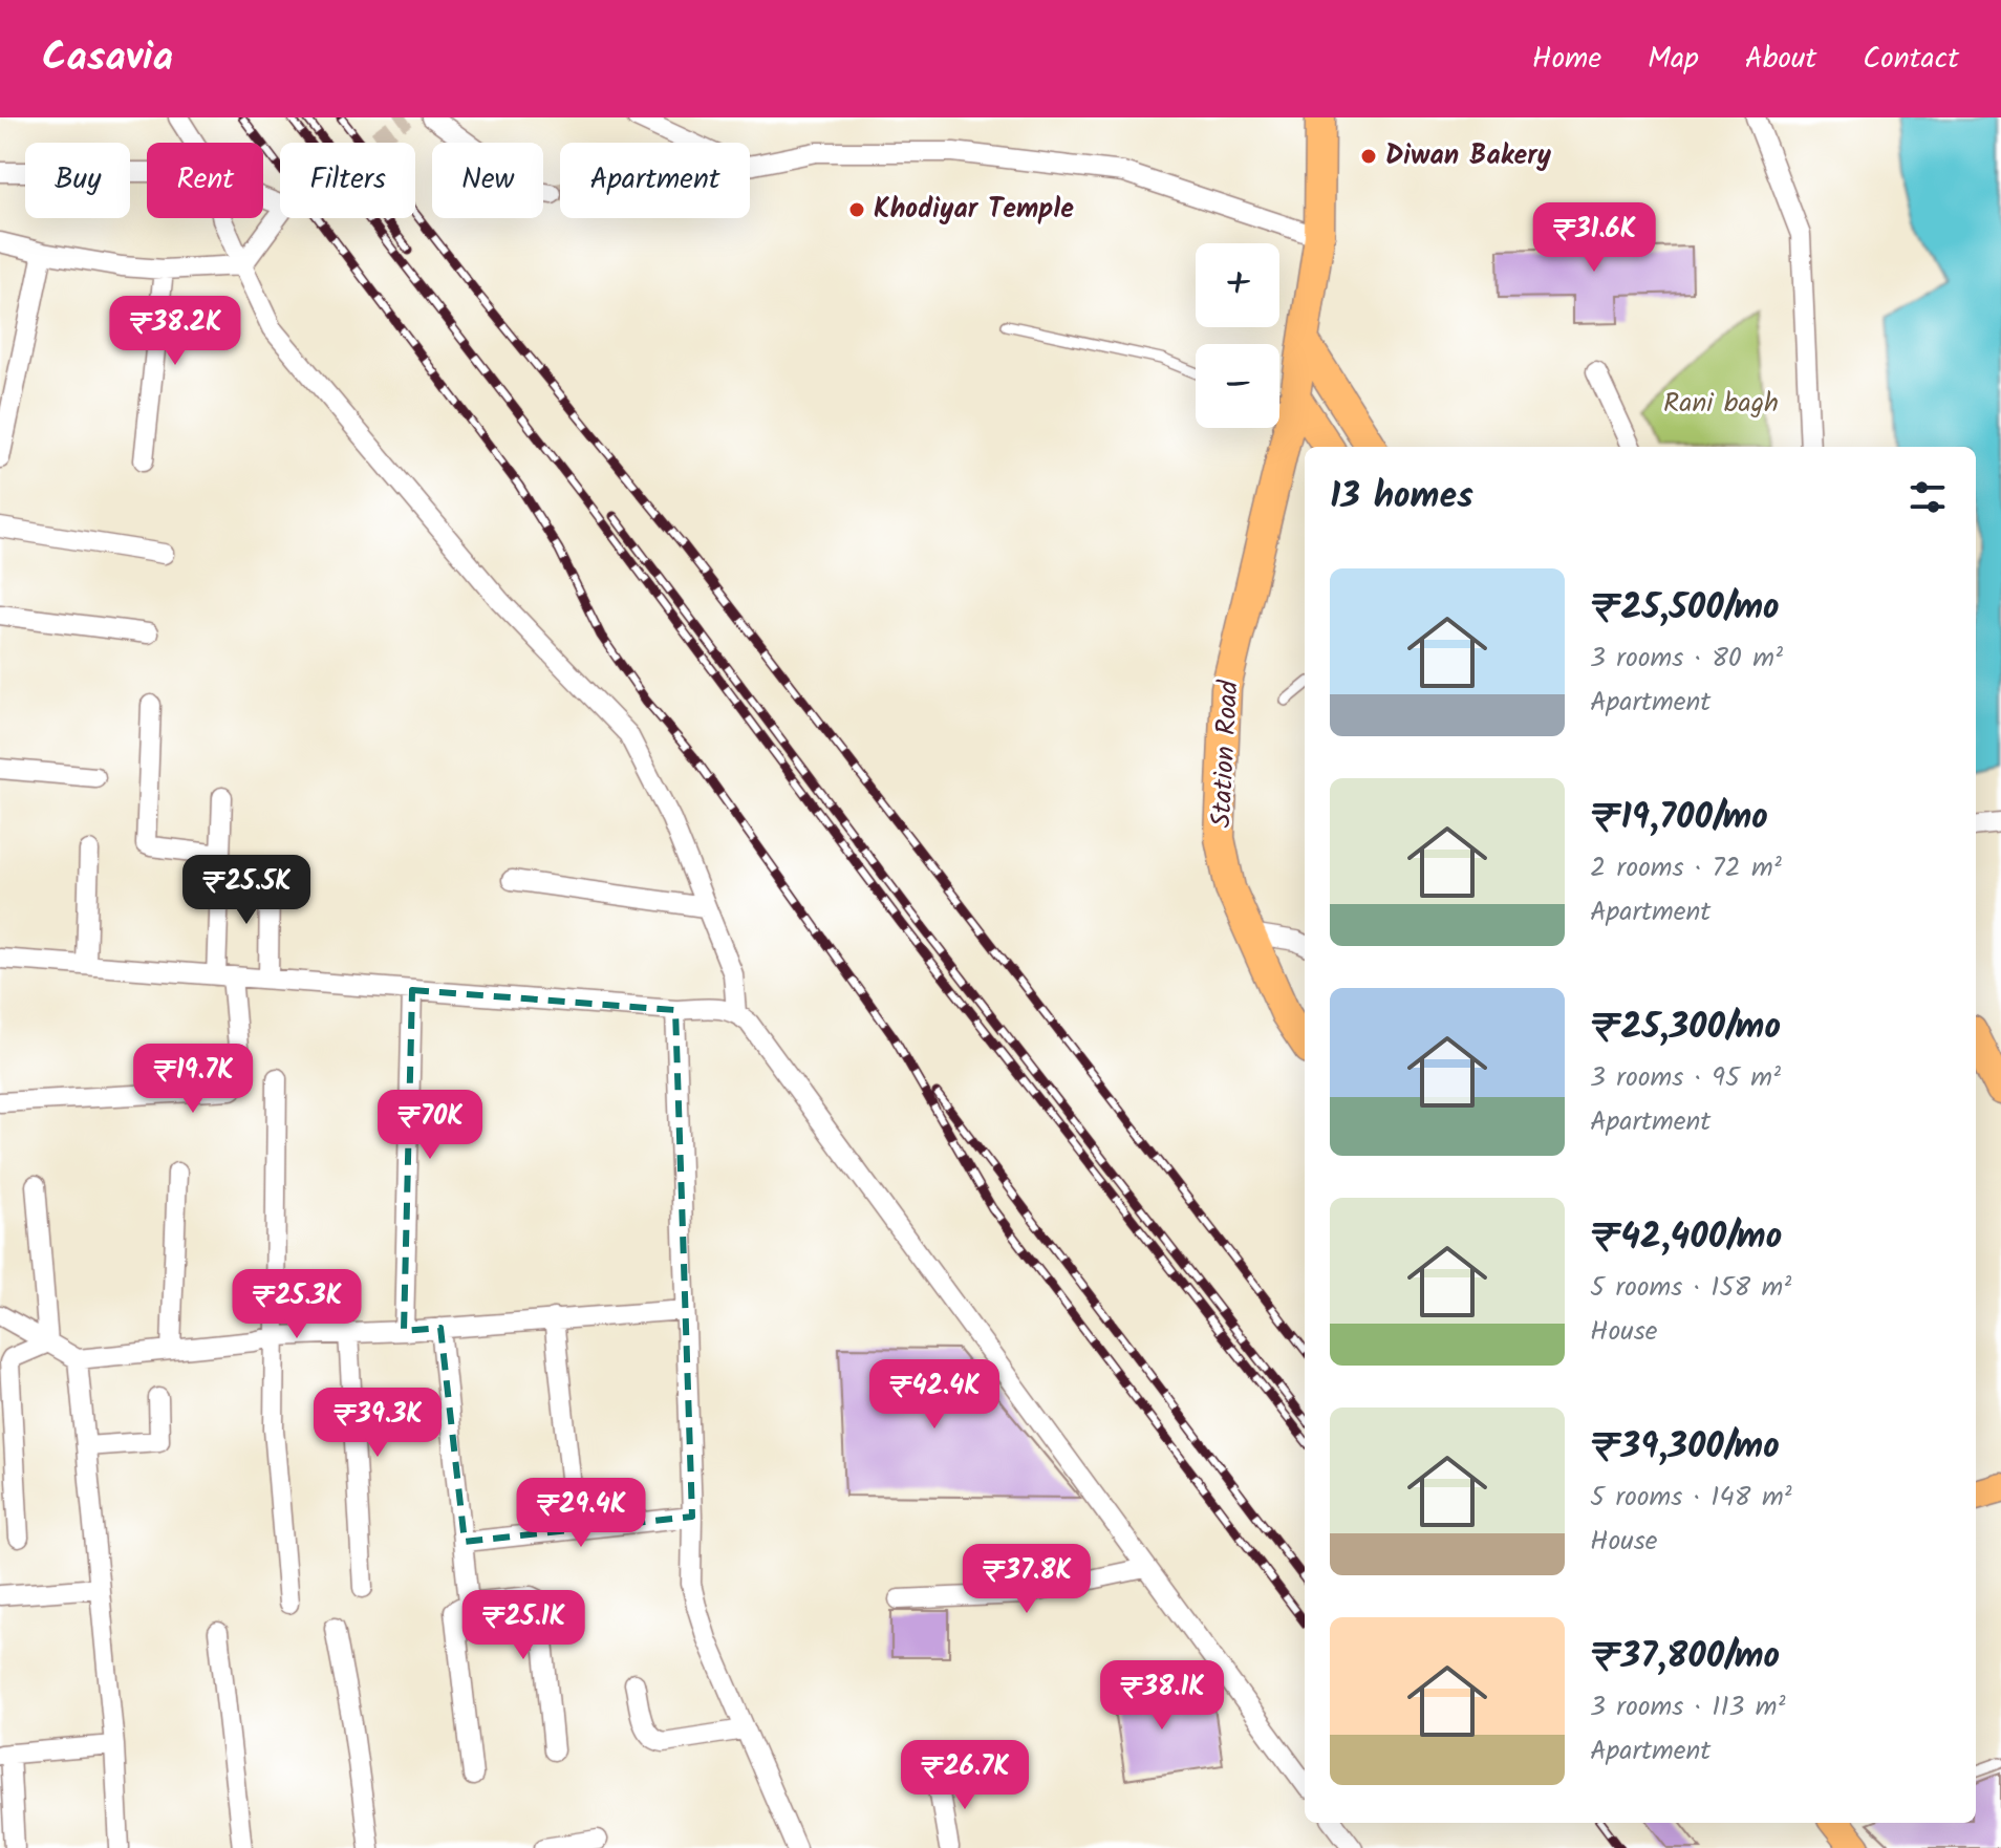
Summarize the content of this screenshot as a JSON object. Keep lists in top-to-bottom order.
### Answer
{
  "streets": {
    "main road": ["Station Road"]
  },
  "parks": ["Rani bagh"],
  "places": ["Diwan Bakery", "Khodiyar Temple"],
  "page": {
    "header": "Casavia",
    "nav": [
      "Home",
      "Map",
      "About",
      "Contact"
    ],
    "chip": [
      "Buy",
      "Rent",
      "Filters",
      "New",
      "Apartment"
    ],
    "price": [
      "₹31.6K",
      "₹38.2K",
      "₹25.5K",
      "₹19.7K",
      "₹70K",
      "₹25.3K",
      "₹42.4K",
      "₹39.3K",
      "₹29.4K",
      "₹37.8K",
      "₹25.1K",
      "₹38.1K",
      "₹26.7K"
    ],
    "map_buttons": ["+", "−"],
    "heading": "13 homes",
    "list": [
      {
        "name": "₹25,500/mo",
        "note": "3 rooms · 80 m² · Apartment"
      },
      {
        "name": "₹19,700/mo",
        "note": "2 rooms · 72 m² · Apartment"
      },
      {
        "name": "₹25,300/mo",
        "note": "3 rooms · 95 m² · Apartment"
      },
      {
        "name": "₹42,400/mo",
        "note": "5 rooms · 158 m² · House"
      },
      {
        "name": "₹39,300/mo",
        "note": "5 rooms · 148 m² · House"
      },
      {
        "name": "₹37,800/mo",
        "note": "3 rooms · 113 m² · Apartment"
      }
    ]
  }
}
